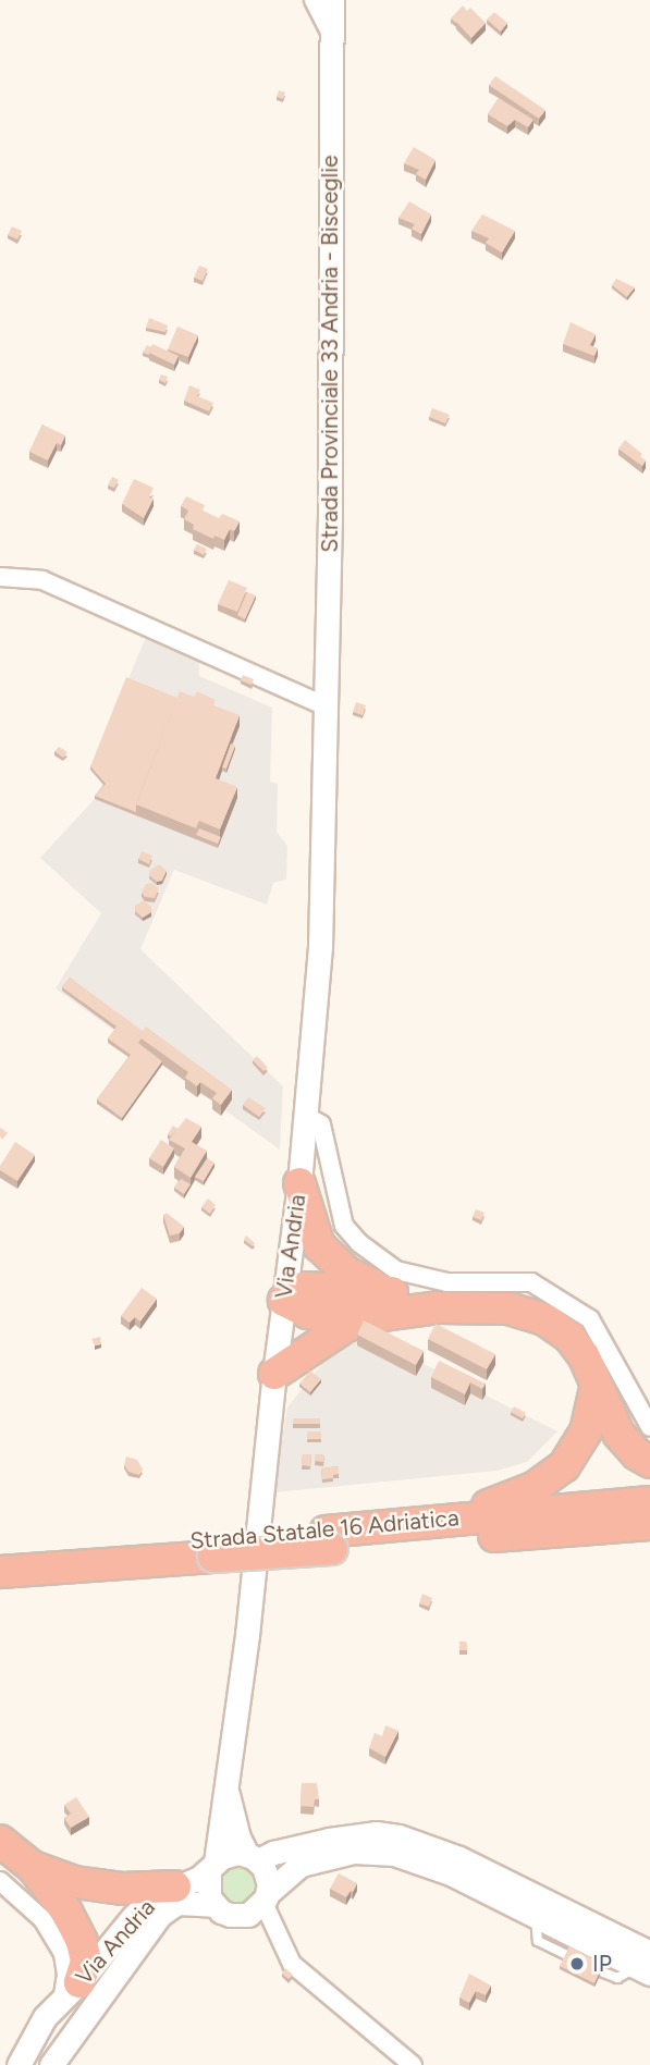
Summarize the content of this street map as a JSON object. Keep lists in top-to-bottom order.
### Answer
{
  "streets": {
    "highway": ["Strada Statale 16 Adriatica"],
    "main road": ["Strada Provinciale 33 Andria - Bisceglie", "Via Andria"]
  },
  "crossings": [
    ["Strada Provinciale 33 Andria - Bisceglie", "Via Andria"]
  ],
  "places": ["IP"]
}
